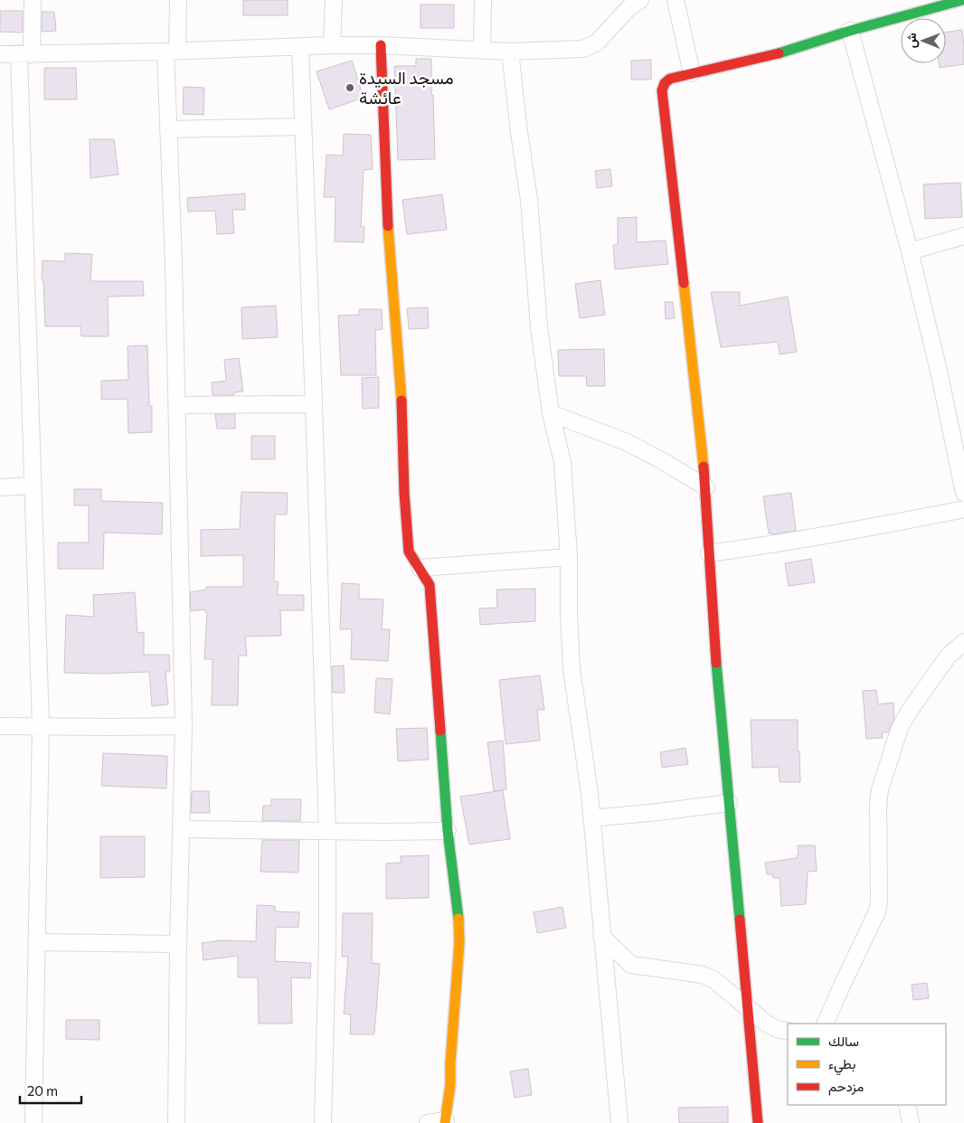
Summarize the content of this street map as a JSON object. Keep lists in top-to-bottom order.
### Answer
{
  "places": ["مسجد السيدة عائشة"],
  "legend": ["سالك", "بطيء", "مزدحم"],
  "scale_bar": "20 m",
  "north": "left"
}
